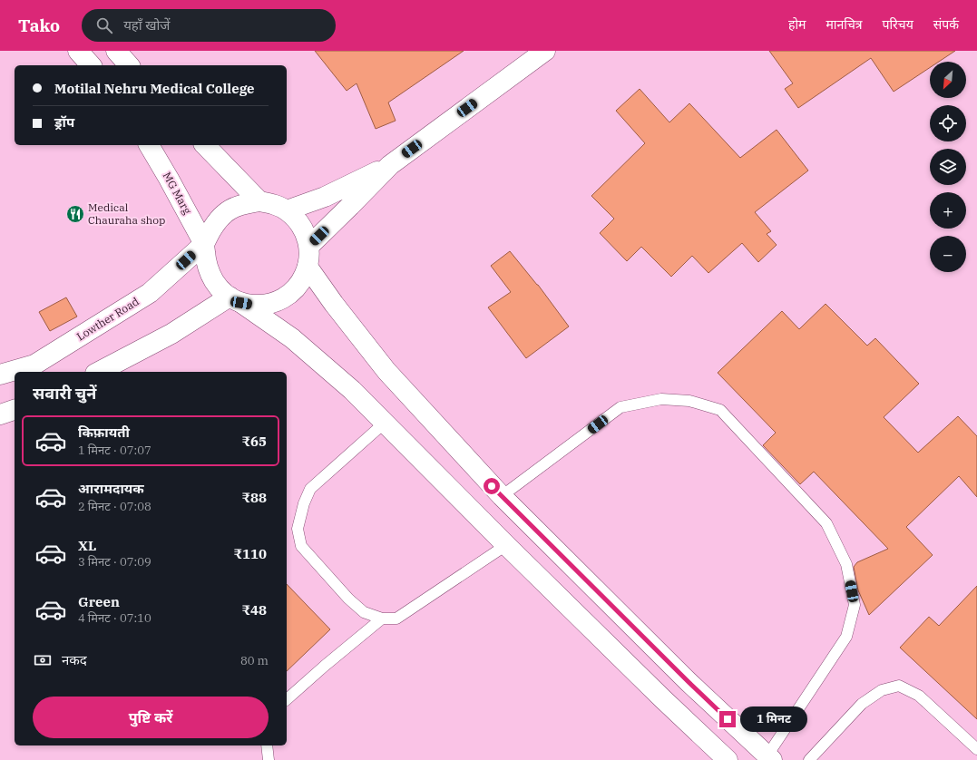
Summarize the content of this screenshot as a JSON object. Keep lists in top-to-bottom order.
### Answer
{
  "streets": {
    "main road": ["MG Marg", "Lowther Road"]
  },
  "crossings": [
    ["MG Marg", "Lowther Road"]
  ],
  "places": {
    "restaurant": ["Medical Chauraha shop"]
  },
  "north": "bottom left",
  "page": {
    "header": "Tako",
    "search": "यहाँ खोजें",
    "nav": [
      "होम",
      "मानचित्र",
      "परिचय",
      "संपर्क"
    ],
    "map_buttons": ["+", "−"],
    "banner": ["Motilal Nehru Medical College", "ड्रॉप"],
    "heading": "सवारी चुनें",
    "list": [
      {
        "name": "किफ़ायती",
        "note": "1 मिनट · 07:07",
        "value": "₹65"
      },
      {
        "name": "आरामदायक",
        "note": "2 मिनट · 07:08",
        "value": "₹88"
      },
      {
        "name": "XL",
        "note": "3 मिनट · 07:09",
        "value": "₹110"
      },
      {
        "name": "Green",
        "note": "4 मिनट · 07:10",
        "value": "₹48"
      }
    ],
    "pay": ["नकद", "80 m"],
    "buttons": "पुष्टि करें",
    "bubble": "1 मिनट"
  }
}
